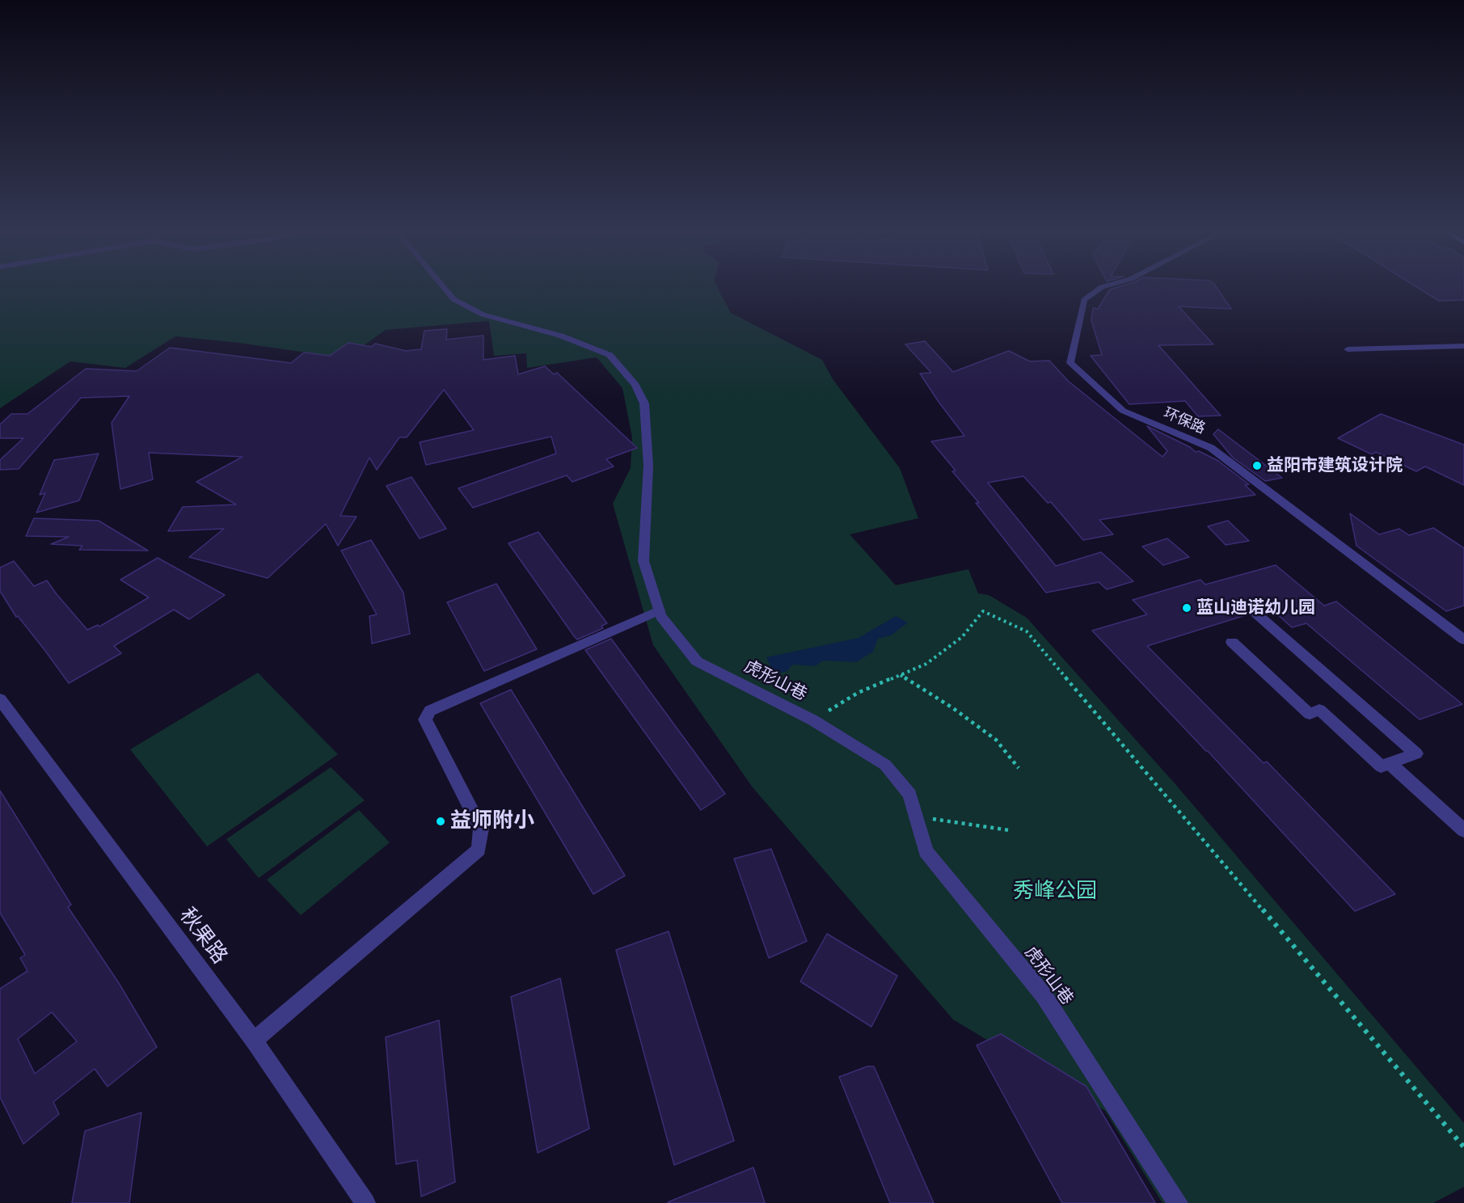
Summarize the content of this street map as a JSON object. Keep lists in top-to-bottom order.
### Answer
{
  "streets": {
    "street": ["环保路", "虎形山巷", "秋果路"]
  },
  "parks": ["秀峰公园"],
  "places": ["益阳市建筑设计院", "蓝山迪诺幼儿园", "益师附小"]
}
